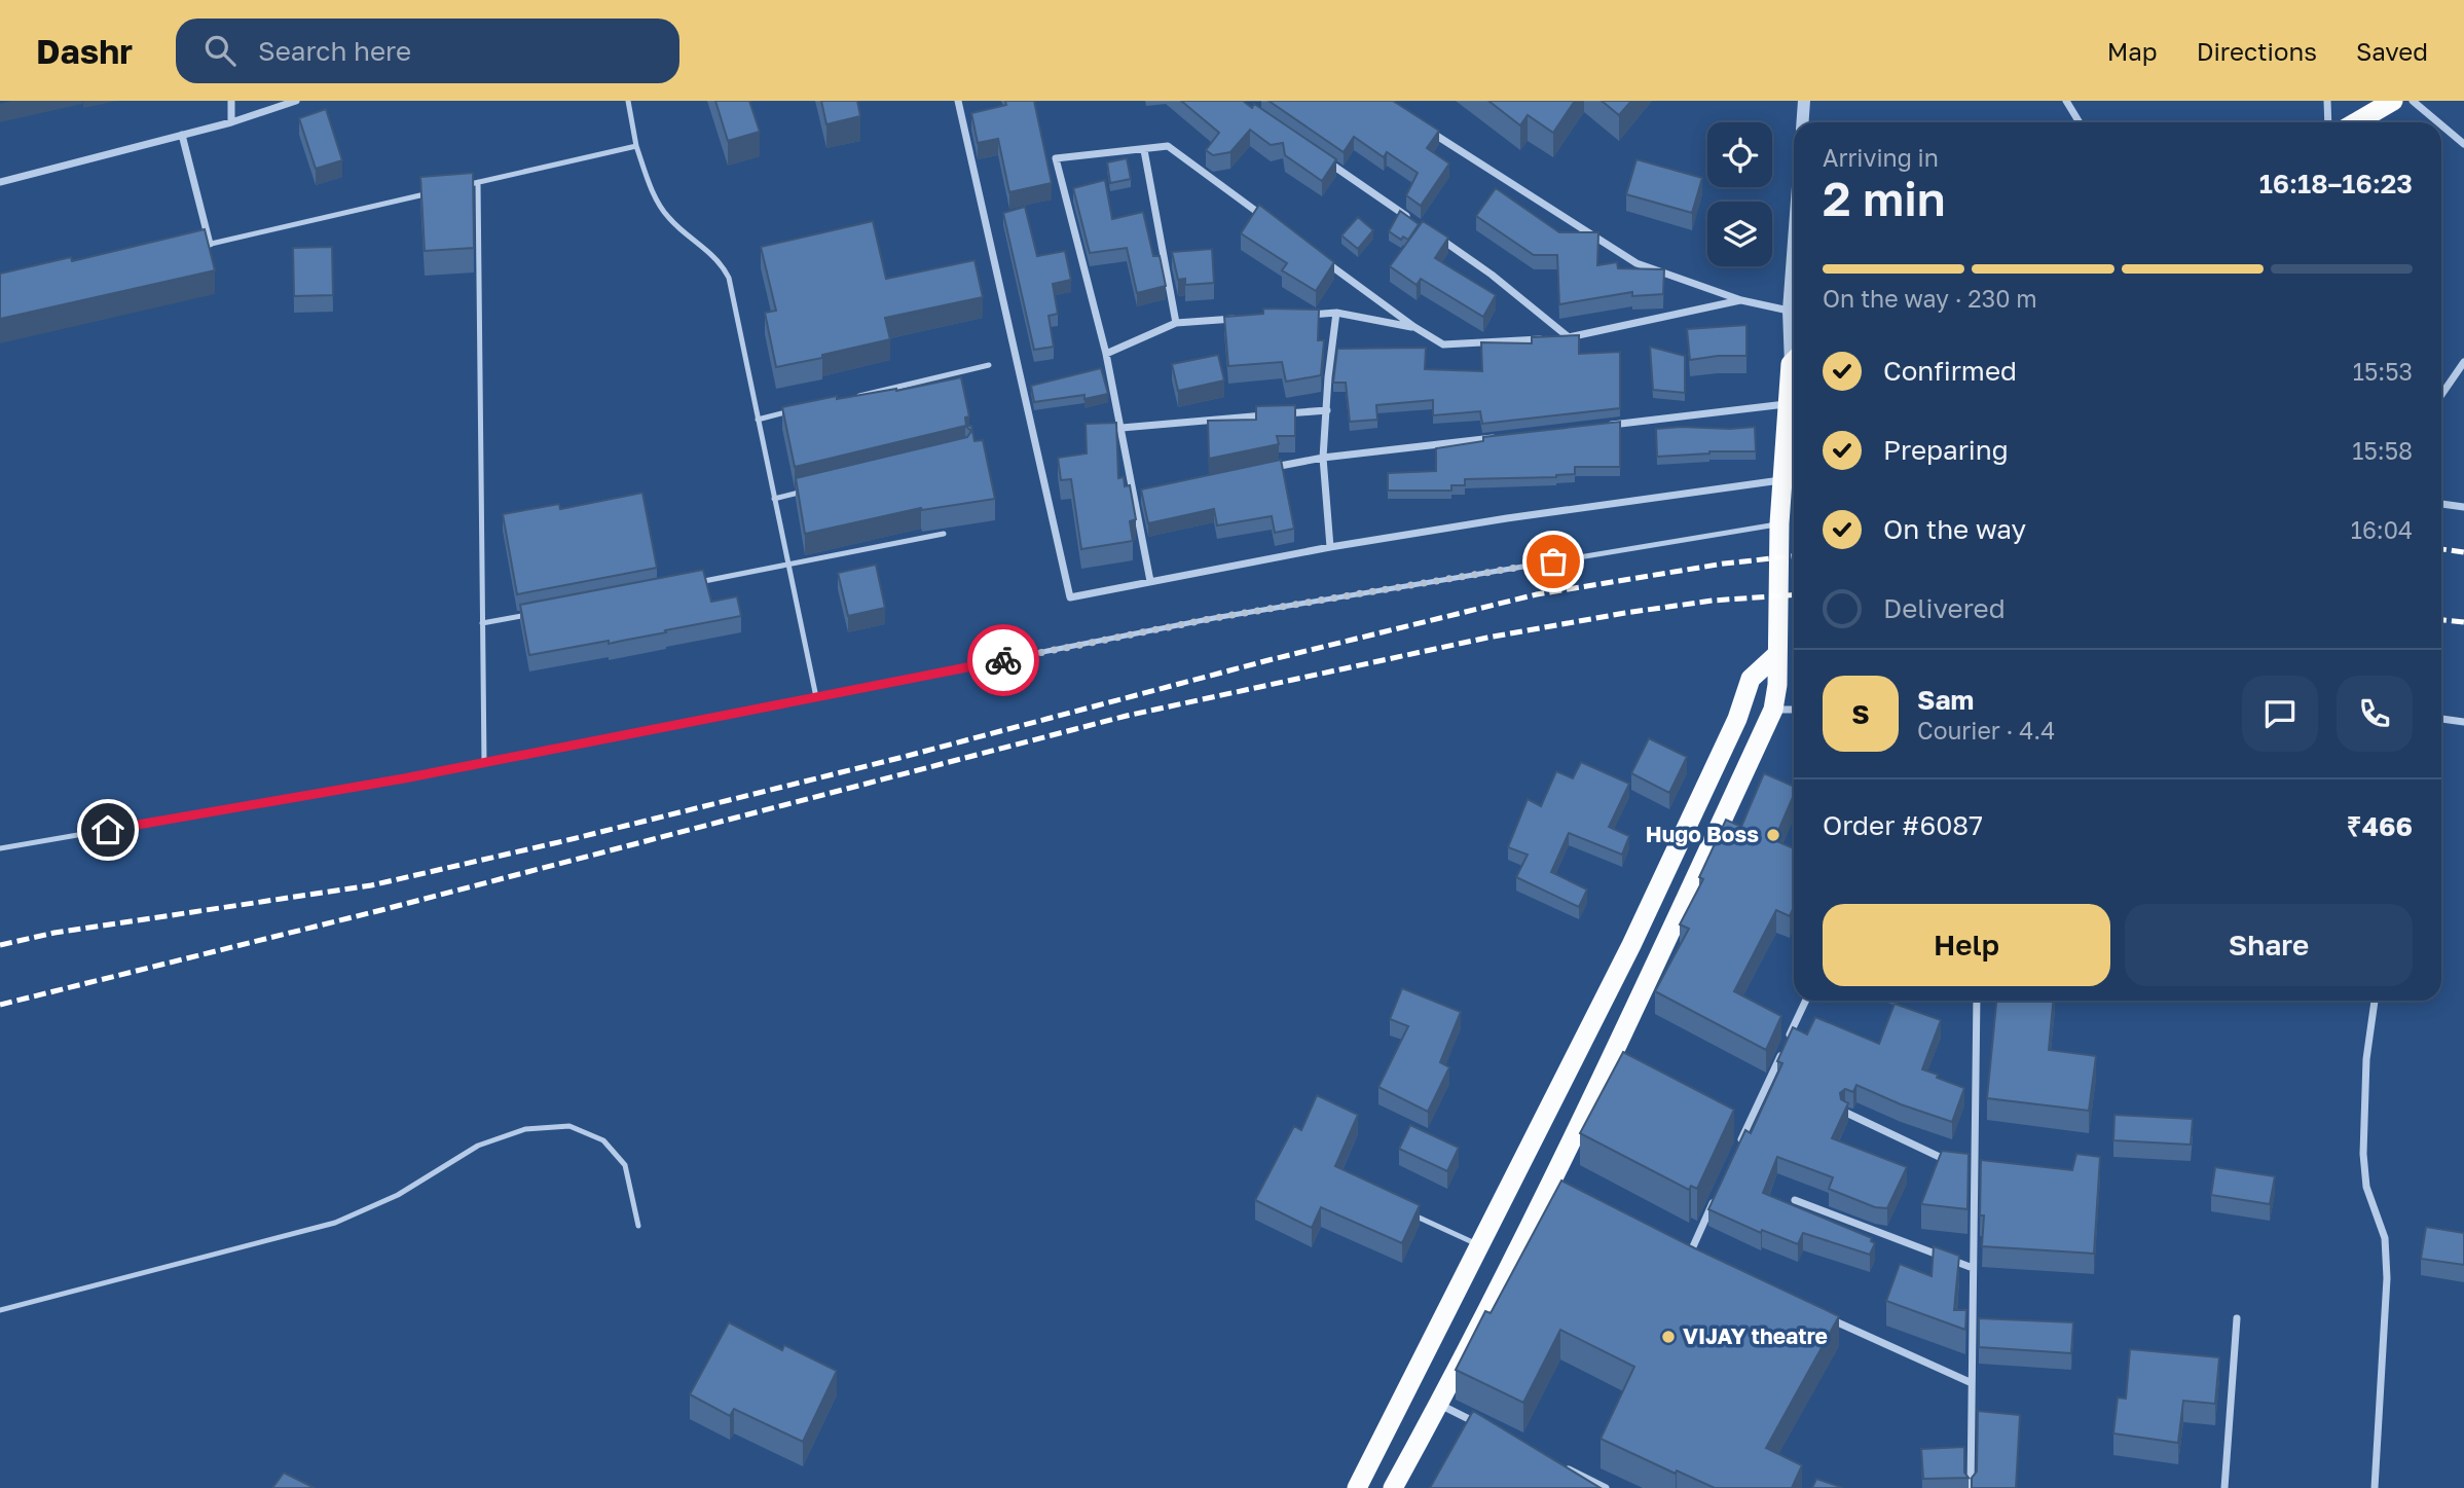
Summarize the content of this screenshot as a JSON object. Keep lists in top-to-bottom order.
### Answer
{
  "places": ["Hugo Boss", "VIJAY theatre"],
  "page": {
    "header": "Dashr",
    "search": "Search here",
    "nav": ["Map", "Directions", "Saved"],
    "heading": ["2 min", "Arriving in", "16:18–16:23"],
    "panel": [
      "Sam",
      "Courier · 4.4",
      "Order #6087",
      "₹466"
    ],
    "bar": "On the way · 230 m",
    "list": [
      ["Confirmed", "15:53"],
      ["Preparing", "15:58"],
      ["On the way", "16:04"],
      "Delivered"
    ],
    "round": "S",
    "buttons": ["Help", "Share"]
  }
}
